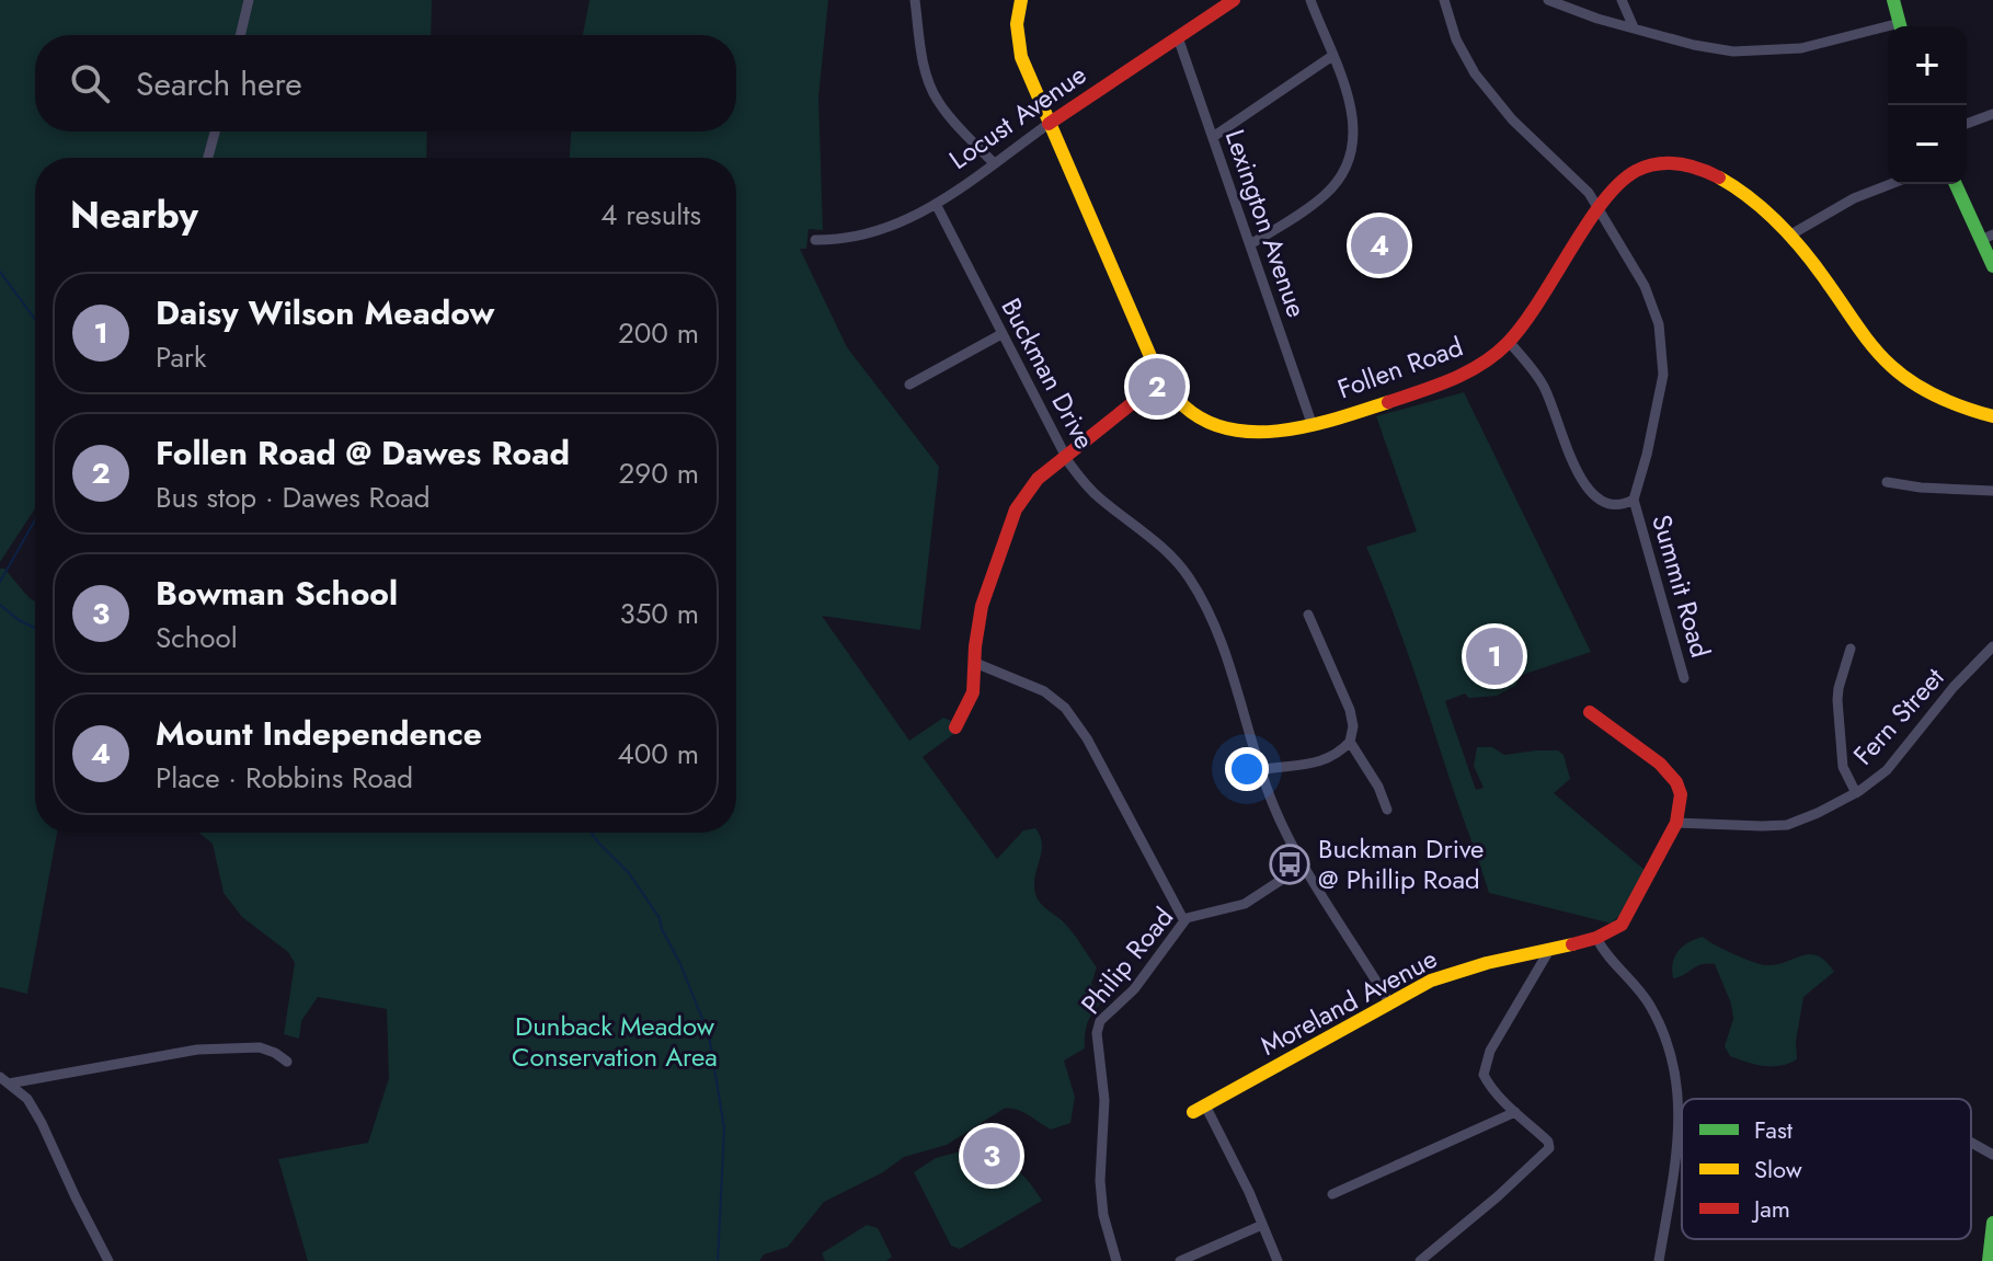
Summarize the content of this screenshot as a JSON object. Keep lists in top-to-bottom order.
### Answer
{
  "streets": {
    "street": [
      "Locust Avenue",
      "Lexington Avenue",
      "Follen Road",
      "Buckman Drive",
      "Summit Road",
      "Fern Street",
      "Philip Road",
      "Moreland Avenue"
    ]
  },
  "crossings": [
    ["Locust Avenue", "Lexington Avenue"],
    ["Locust Avenue", "Follen Road"],
    ["Locust Avenue", "Buckman Drive"],
    ["Lexington Avenue", "Follen Road"],
    ["Follen Road", "Summit Road"],
    ["Buckman Drive", "Philip Road"],
    ["Buckman Drive", "Moreland Avenue"],
    ["Fern Street", "Moreland Avenue"]
  ],
  "parks": ["Dunback Meadow Conservation Area"],
  "places": {
    "bus stop": ["Buckman Drive @ Phillip Road"]
  },
  "legend": ["Fast", "Slow", "Jam"],
  "page": {
    "map_buttons": ["+", "−"],
    "search": "Search here",
    "heading": ["Nearby", "4 results"],
    "pins": [
      "4",
      "2",
      "1",
      "3"
    ],
    "list": [
      {
        "mark": "1",
        "name": "Daisy Wilson Meadow",
        "note": "Park",
        "value": "200 m"
      },
      {
        "mark": "2",
        "name": "Follen Road @ Dawes Road",
        "note": "Bus stop · Dawes Road",
        "value": "290 m"
      },
      {
        "mark": "3",
        "name": "Bowman School",
        "note": "School",
        "value": "350 m"
      },
      {
        "mark": "4",
        "name": "Mount Independence",
        "note": "Place · Robbins Road",
        "value": "400 m"
      }
    ]
  }
}
